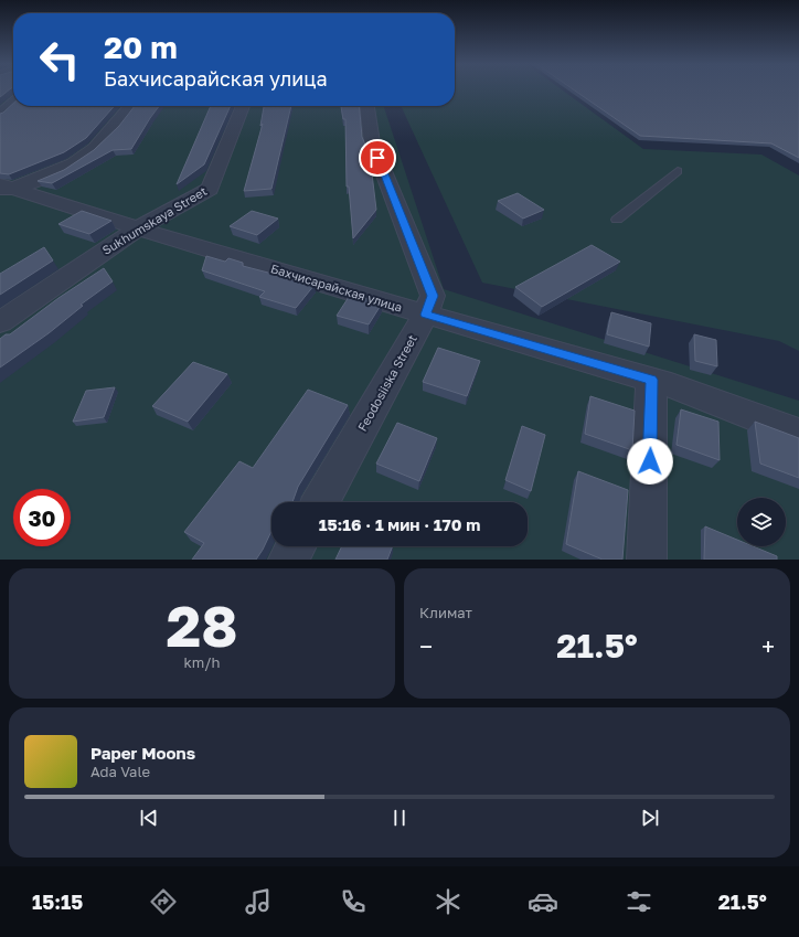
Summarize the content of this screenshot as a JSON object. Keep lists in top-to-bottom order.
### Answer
{
  "streets": {
    "street": ["Sukhumskaya Street", "Бахчисарайская улица", "Feodosiiska Street"]
  },
  "crossings": [
    ["Sukhumskaya Street", "Бахчисарайская улица"],
    ["Бахчисарайская улица", "Feodosiiska Street"]
  ],
  "page": {
    "turn": ["20 m", "Бахчисарайская улица"],
    "limit": "30",
    "trip": "15:16 · 1 мин · 170 m",
    "tile": [
      ["28", "km/h"],
      "Климат"
    ],
    "heat": ["−", "21.5°", "+"],
    "song": ["Paper Moons", "Ada Vale"],
    "tabs": ["15:15", "21.5°"]
  }
}
